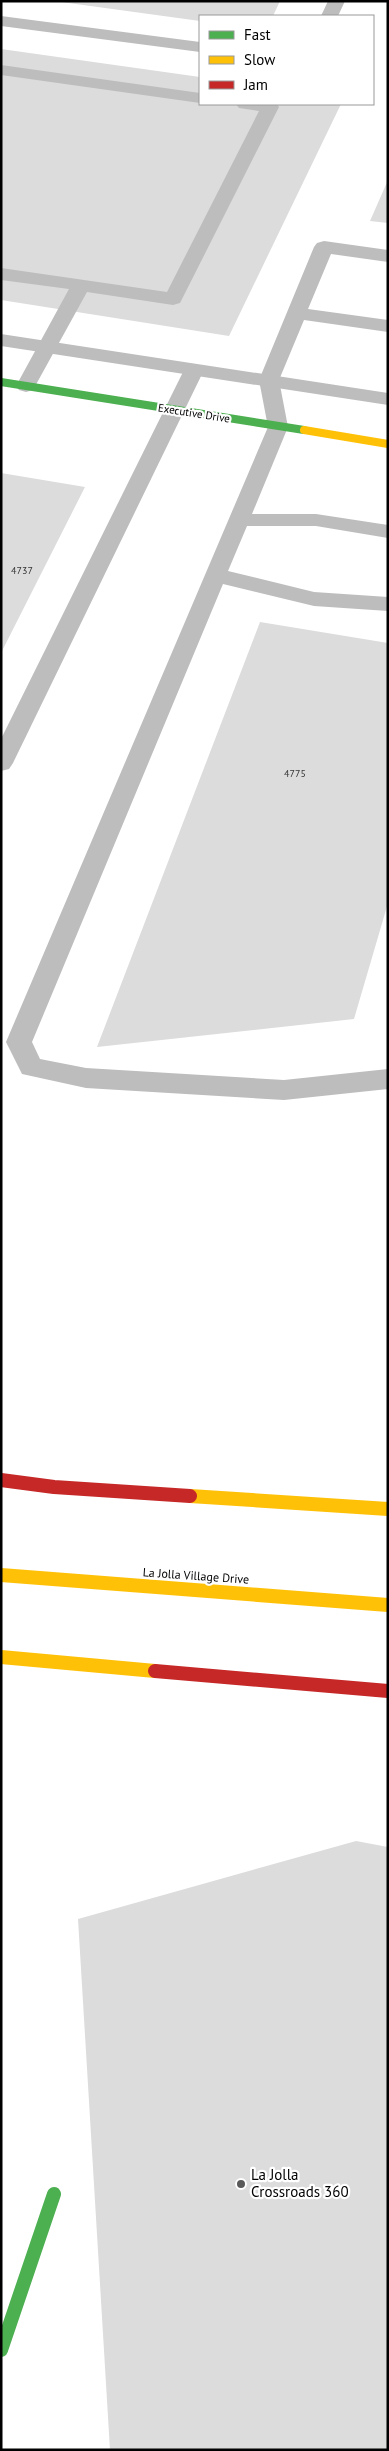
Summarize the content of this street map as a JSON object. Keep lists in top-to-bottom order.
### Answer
{
  "streets": {
    "main road": ["Executive Drive", "La Jolla Village Drive"]
  },
  "places": ["La Jolla Crossroads 360"],
  "house_numbers": ["4737", "4775"],
  "legend": ["Fast", "Slow", "Jam"]
}
